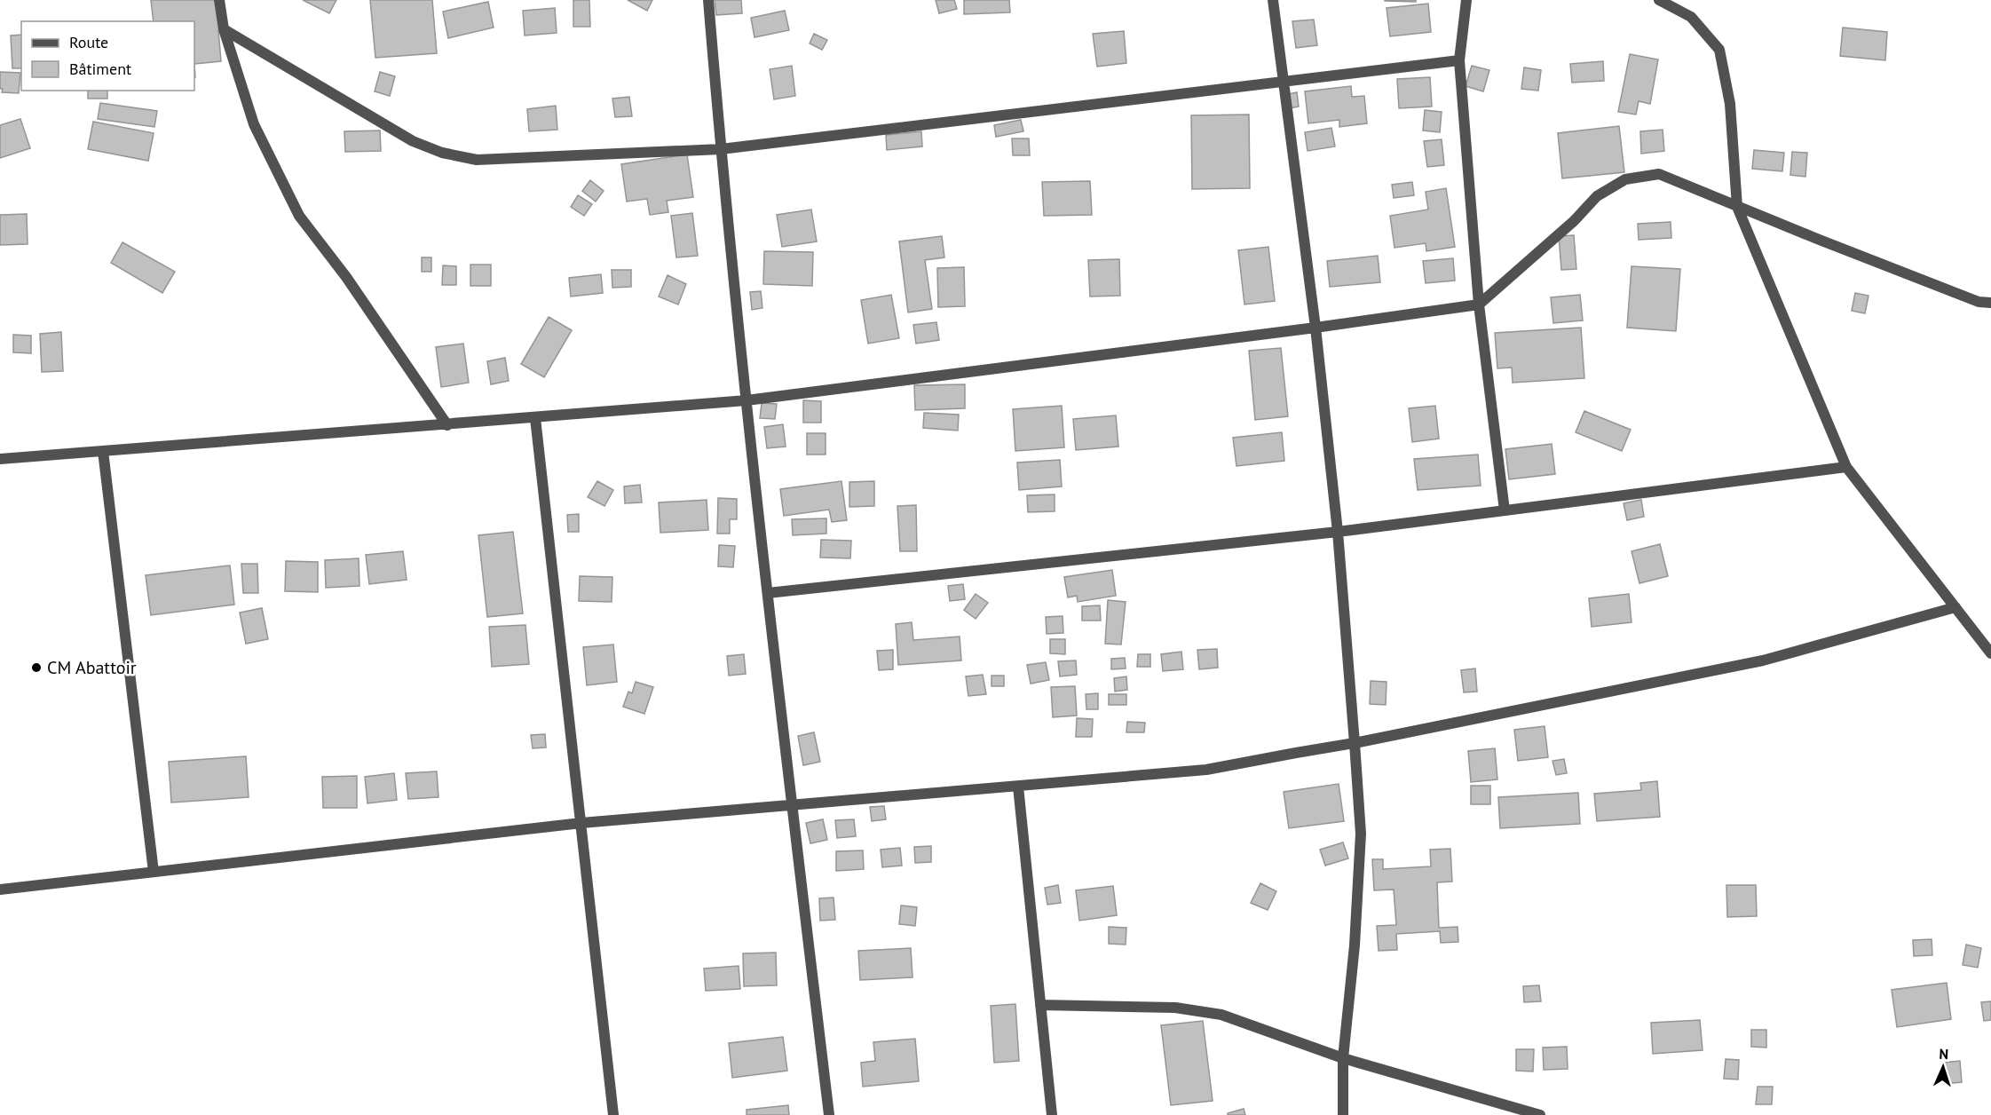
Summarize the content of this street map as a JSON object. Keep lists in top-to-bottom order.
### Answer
{
  "places": ["CM Abattoir"],
  "legend": ["Route", "Bâtiment"],
  "north": "top"
}
